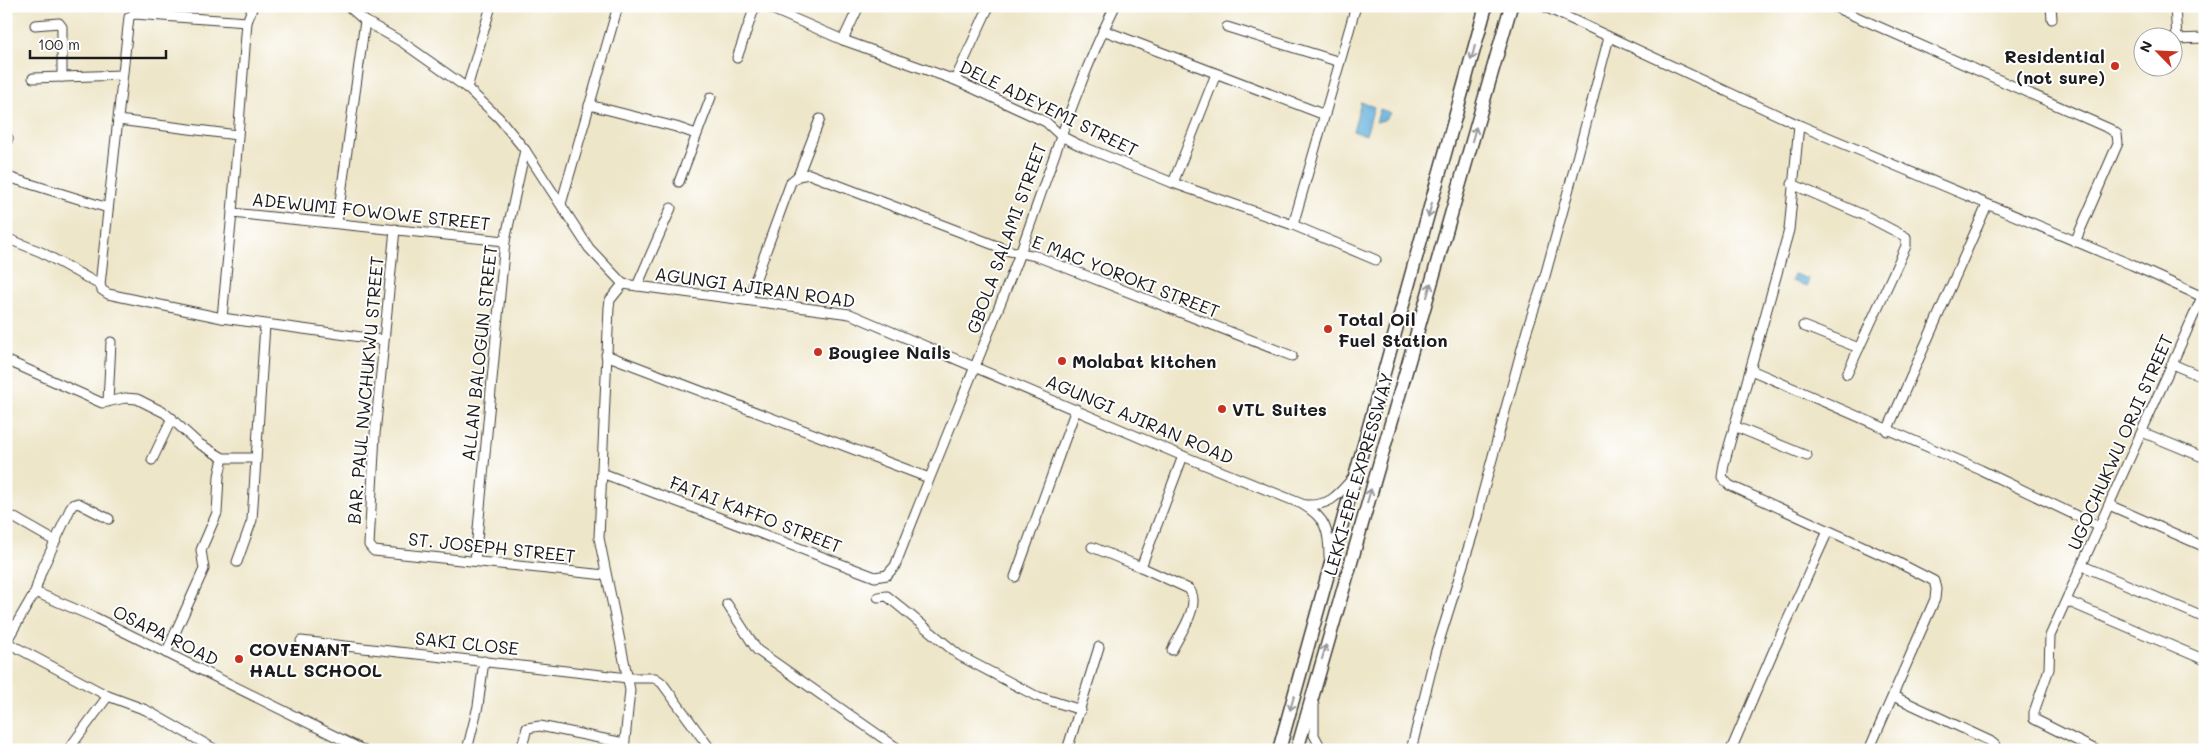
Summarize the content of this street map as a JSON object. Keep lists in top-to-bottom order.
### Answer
{
  "streets": {
    "highway": ["LEKKI-EPE EXPRESSWAY"],
    "street": [
      "DELE ADEYEMI STREET",
      "ADEWUMI FOWOWE STREET",
      "GBOLA SALAMI STREET",
      "E MAC YOROKI STREET",
      "AGUNGI AJIRAN ROAD",
      "ALLAN BALOGUN STREET",
      "BAR. PAUL NWCHUKWU STREET",
      "UGOCHUKWU ORJI STREET",
      "FATAI KAFFO STREET",
      "ST. JOSEPH STREET",
      "OSAPA ROAD",
      "SAKI CLOSE"
    ]
  },
  "crossings": [
    ["DELE ADEYEMI STREET", "GBOLA SALAMI STREET"],
    ["ADEWUMI FOWOWE STREET", "ALLAN BALOGUN STREET"],
    ["ADEWUMI FOWOWE STREET", "BAR. PAUL NWCHUKWU STREET"],
    ["GBOLA SALAMI STREET", "E MAC YOROKI STREET"],
    ["GBOLA SALAMI STREET", "AGUNGI AJIRAN ROAD"],
    ["GBOLA SALAMI STREET", "FATAI KAFFO STREET"],
    ["ALLAN BALOGUN STREET", "ST. JOSEPH STREET"],
    ["BAR. PAUL NWCHUKWU STREET", "ST. JOSEPH STREET"]
  ],
  "places": [
    "Residential (not sure)",
    "Total Oil Fuel Station",
    "Bougiee Nails",
    "Molabat kitchen",
    "VTL Suites",
    "COVENANT HALL SCHOOL"
  ],
  "scale_bar": "100 m",
  "north": "top left"
}
